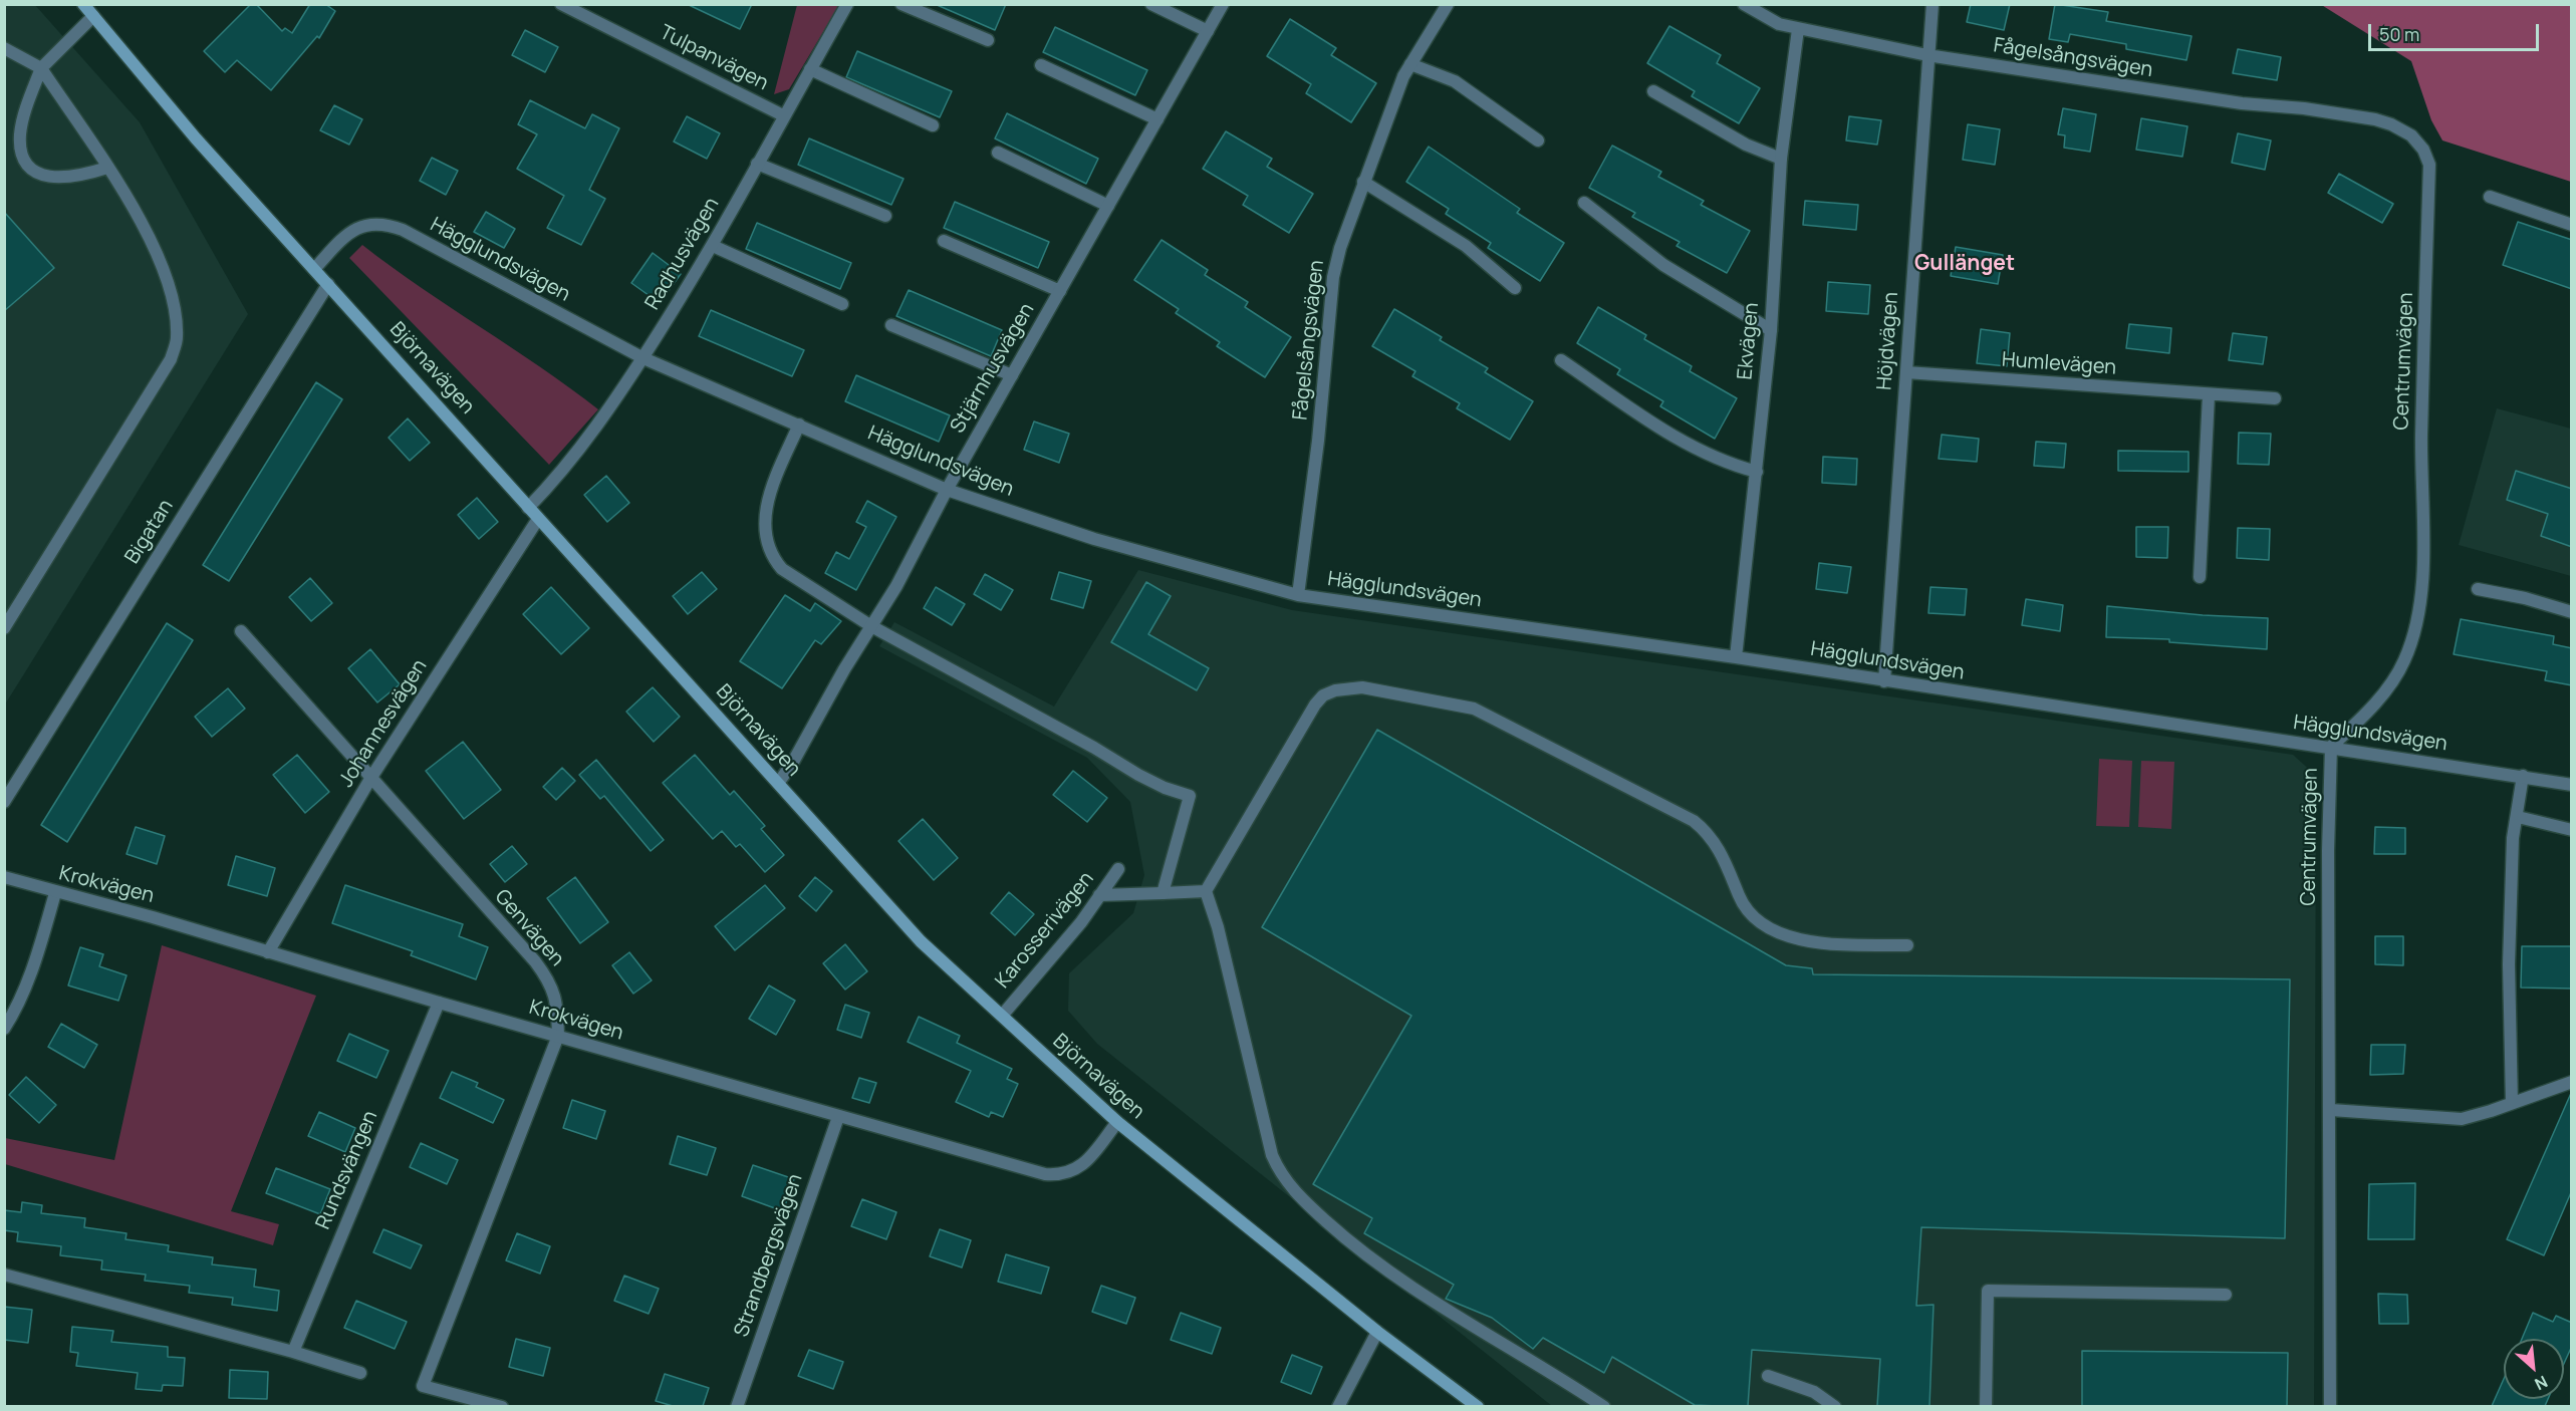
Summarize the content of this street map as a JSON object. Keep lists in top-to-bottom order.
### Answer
{
  "streets": {
    "main road": ["Björnavägen"],
    "street": [
      "Tulpanvägen",
      "Fågelsångsvägen",
      "Radhusvägen",
      "Hägglundsvägen",
      "Ekvägen",
      "Höjdvägen",
      "Centrumvägen",
      "Humlevägen",
      "Stjärnhusvägen",
      "Bigatan",
      "Johannesvägen",
      "Krokvägen",
      "Genvägen",
      "Karosserivägen",
      "Rundsvängen",
      "Strandbergsvägen"
    ]
  },
  "crossings": [
    ["Tulpanvägen", "Radhusvägen"],
    ["Fågelsångsvägen", "Hägglundsvägen"],
    ["Fågelsångsvägen", "Ekvägen"],
    ["Fågelsångsvägen", "Höjdvägen"],
    ["Fågelsångsvägen", "Centrumvägen"],
    ["Radhusvägen", "Hägglundsvägen"],
    ["Radhusvägen", "Björnavägen"],
    ["Hägglundsvägen", "Ekvägen"],
    ["Hägglundsvägen", "Höjdvägen"],
    ["Hägglundsvägen", "Centrumvägen"],
    ["Hägglundsvägen", "Björnavägen"],
    ["Hägglundsvägen", "Stjärnhusvägen"],
    ["Höjdvägen", "Humlevägen"],
    ["Björnavägen", "Stjärnhusvägen"],
    ["Björnavägen", "Bigatan"],
    ["Björnavägen", "Johannesvägen"],
    ["Björnavägen", "Krokvägen"],
    ["Björnavägen", "Karosserivägen"],
    ["Johannesvägen", "Krokvägen"],
    ["Johannesvägen", "Genvägen"],
    ["Krokvägen", "Genvägen"],
    ["Krokvägen", "Rundsvängen"],
    ["Krokvägen", "Strandbergsvägen"]
  ],
  "districts": ["Gullänget"],
  "scale_bar": "50 m",
  "north": "bottom right"
}
